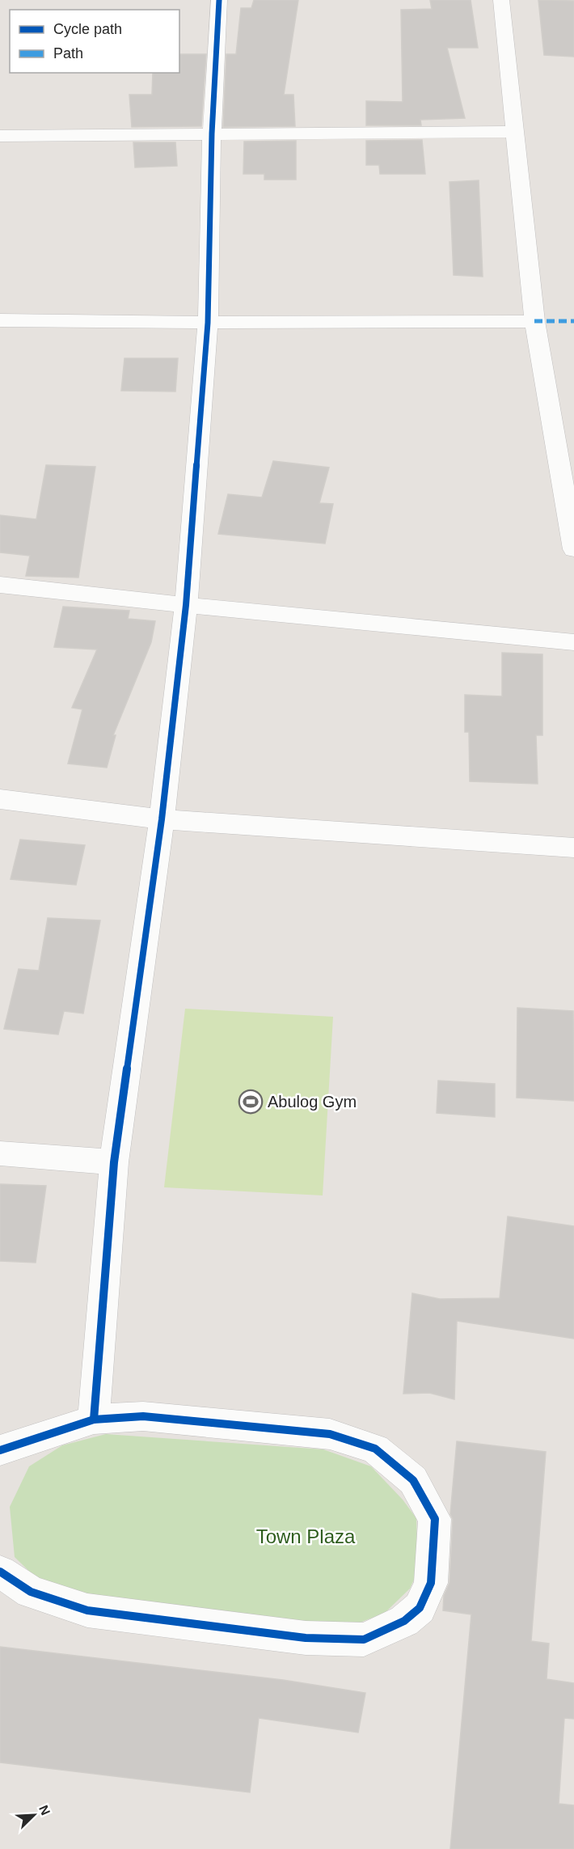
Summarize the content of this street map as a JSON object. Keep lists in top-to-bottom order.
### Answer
{
  "parks": ["Town Plaza"],
  "places": {
    "sports": ["Abulog Gym"]
  },
  "legend": ["Cycle path", "Path"],
  "north": "top right"
}
